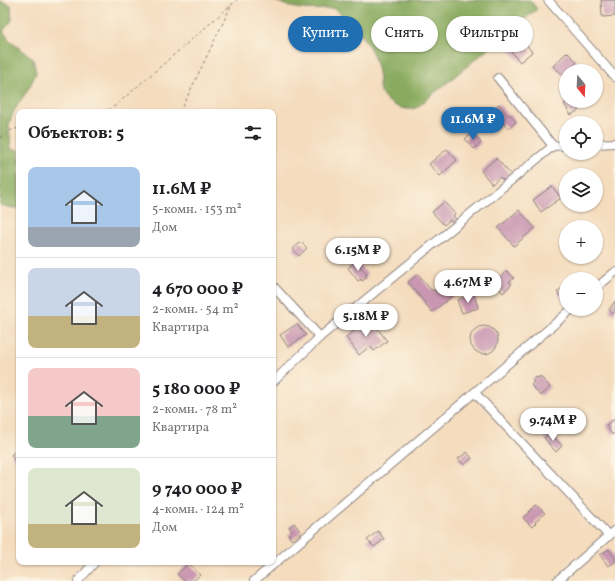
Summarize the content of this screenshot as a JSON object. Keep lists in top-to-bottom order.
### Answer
{
  "north": "bottom",
  "page": {
    "chip": ["Купить", "Снять", "Фильтры"],
    "map_buttons": ["+", "−"],
    "price": [
      "11.6M ₽",
      "6.15M ₽",
      "4.67M ₽",
      "5.18M ₽",
      "9.74M ₽"
    ],
    "heading": "Объектов: 5",
    "list": [
      {
        "name": "11.6M ₽",
        "note": "5-комн. · 153 m² · Дом"
      },
      {
        "name": "4 670 000 ₽",
        "note": "2-комн. · 54 m² · Квартира"
      },
      {
        "name": "5 180 000 ₽",
        "note": "2-комн. · 78 m² · Квартира"
      },
      {
        "name": "9 740 000 ₽",
        "note": "4-комн. · 124 m² · Дом"
      }
    ]
  }
}
